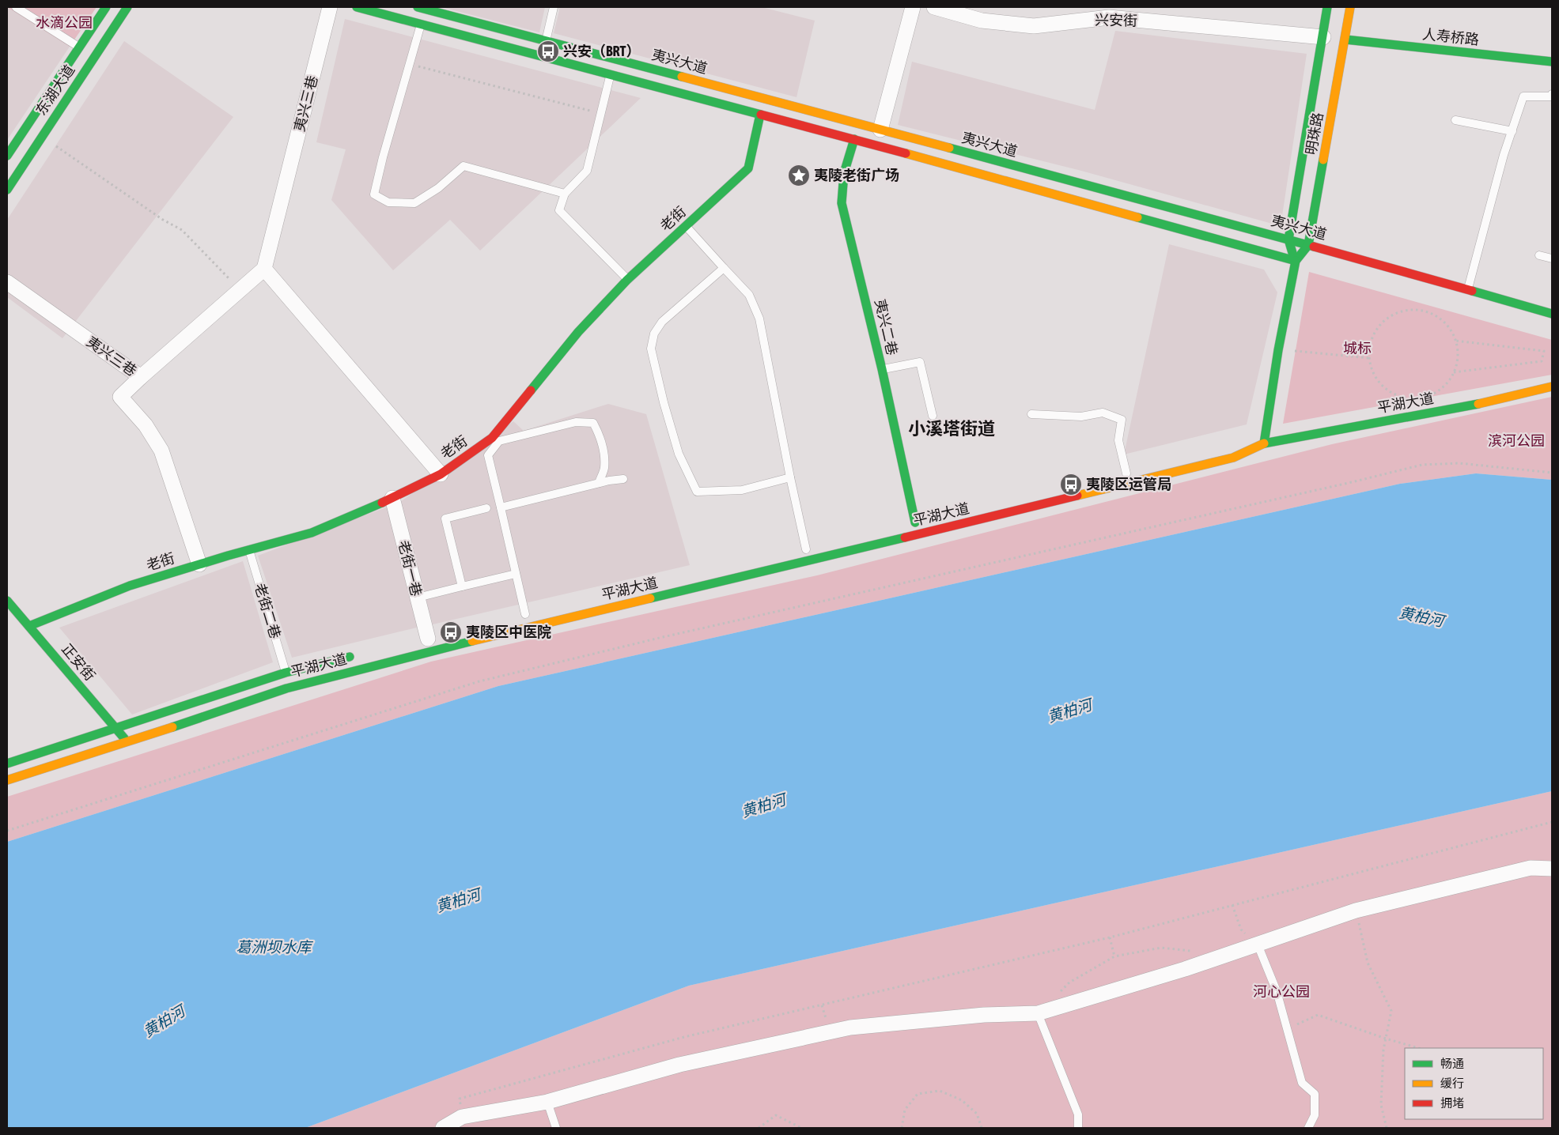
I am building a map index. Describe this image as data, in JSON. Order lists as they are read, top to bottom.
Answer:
{
  "streets": {
    "main road": [
      "人寿桥路",
      "夷兴大道",
      "东湖大道",
      "明珠路",
      "老街",
      "夷兴二巷",
      "平湖大道",
      "正安街"
    ],
    "street": ["兴安街", "夷兴三巷", "老街一巷"],
    "lane": ["老街二巷"]
  },
  "crossings": [
    ["兴安街", "明珠路"],
    ["人寿桥路", "明珠路"],
    ["夷兴大道", "明珠路"],
    ["明珠路", "平湖大道"],
    ["老街", "老街一巷"],
    ["老街", "老街二巷"],
    ["老街", "正安街"],
    ["平湖大道", "老街二巷"],
    ["平湖大道", "正安街"]
  ],
  "districts": ["小溪塔街道"],
  "water": ["黄柏河", "葛洲坝水库"],
  "parks": [
    "水滴公园",
    "城标",
    "滨河公园",
    "河心公园"
  ],
  "places": {
    "bus stop": ["兴安（BRT）", "夷陵区运管局", "夷陵区中医院"],
    "place": ["夷陵老街广场"]
  },
  "legend": ["畅通", "缓行", "拥堵"]
}
